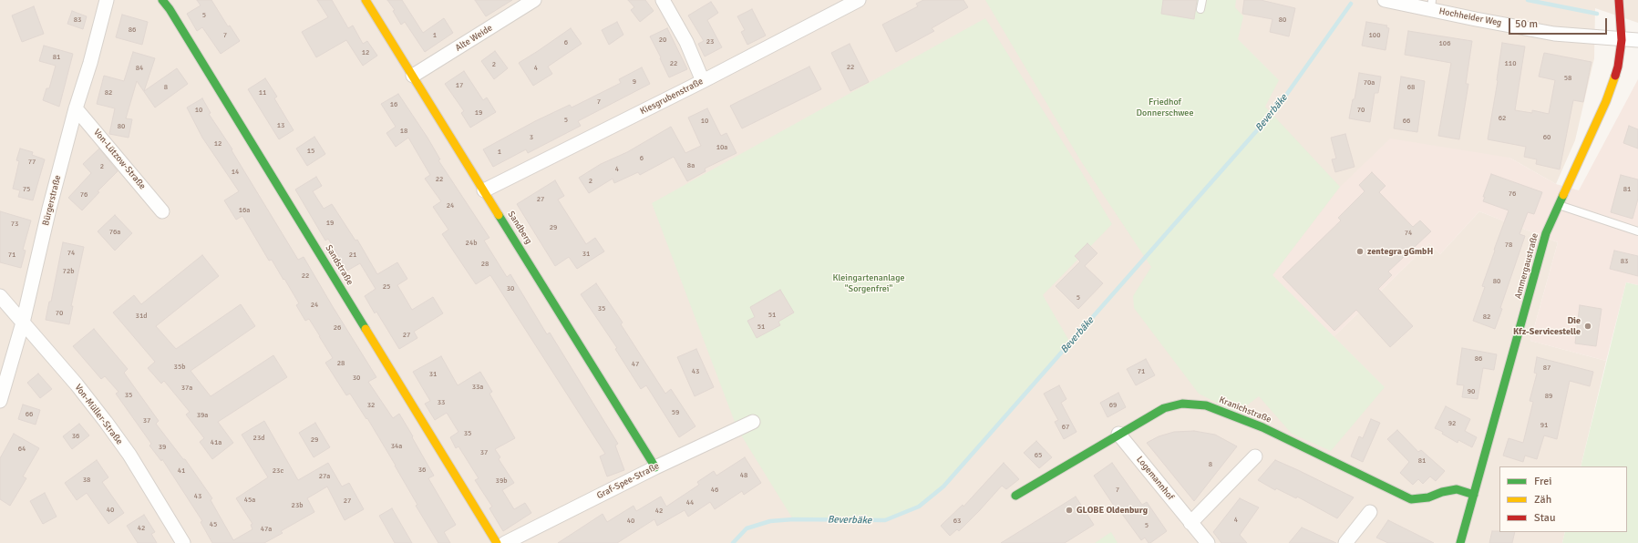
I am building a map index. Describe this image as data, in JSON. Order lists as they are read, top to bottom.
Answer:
{
  "streets": {
    "street": [
      "Hochheider Weg",
      "Alte Weide",
      "Kiesgrubenstraße",
      "Von-Lützow-Straße",
      "Bürgerstraße",
      "Sandberg",
      "Sandstraße",
      "Ammergaustraße",
      "Kranichstraße",
      "Von-Müller-Straße",
      "Logemannhof",
      "Graf-Spee-Straße"
    ]
  },
  "crossings": [
    ["Hochheider Weg", "Ammergaustraße"],
    ["Alte Weide", "Sandberg"],
    ["Kiesgrubenstraße", "Sandberg"],
    ["Von-Lützow-Straße", "Bürgerstraße"],
    ["Bürgerstraße", "Von-Müller-Straße"],
    ["Sandberg", "Graf-Spee-Straße"],
    ["Ammergaustraße", "Kranichstraße"],
    ["Kranichstraße", "Logemannhof"]
  ],
  "water": ["Beverbäke"],
  "parks": ["Friedhof Donnerschwee", "Kleingartenanlage \"Sorgenfrei\""],
  "places": ["zentegra gGmbH", "Die Kfz-Servicestelle", "GLOBE Oldenburg"],
  "house_numbers": [
    "5",
    "83",
    "80",
    "86",
    "7",
    "1",
    "100",
    "20",
    "23",
    "6",
    "106",
    "12",
    "81",
    "22",
    "110",
    "2",
    "22",
    "84",
    "4",
    "58",
    "9",
    "70a",
    "17",
    "8",
    "68",
    "82",
    "11",
    "7",
    "16",
    "10",
    "70",
    "19",
    "62",
    "5",
    "10",
    "66",
    "13",
    "80",
    "18",
    "3",
    "60",
    "12",
    "10a",
    "15",
    "1",
    "6",
    "77",
    "8a",
    "2",
    "4",
    "14",
    "22",
    "2",
    "75",
    "81",
    "76",
    "76",
    "27",
    "24",
    "16a",
    "19",
    "73",
    "29",
    "76a",
    "74",
    "24b",
    "78",
    "74",
    "31",
    "71",
    "21",
    "83",
    "28",
    "72b",
    "22",
    "80",
    "25",
    "30",
    "5",
    "24",
    "35",
    "70",
    "51",
    "31d",
    "82",
    "51",
    "26",
    "27",
    "86",
    "28",
    "47",
    "35b",
    "87",
    "43",
    "71",
    "31",
    "30",
    "33a",
    "37a",
    "90",
    "35",
    "89",
    "33",
    "32",
    "69",
    "59",
    "66",
    "39a",
    "37",
    "92",
    "91",
    "67",
    "35",
    "36",
    "23d",
    "29",
    "41a",
    "34a",
    "39",
    "64",
    "37",
    "65",
    "81",
    "8",
    "36",
    "41",
    "23c",
    "48",
    "27a",
    "38",
    "39b",
    "46",
    "7",
    "43",
    "45a",
    "27",
    "44",
    "23b",
    "40",
    "42",
    "4",
    "40",
    "63",
    "45",
    "5",
    "42",
    "47a"
  ],
  "legend": ["Frei", "Zäh", "Stau"],
  "scale_bar": "50 m"
}
